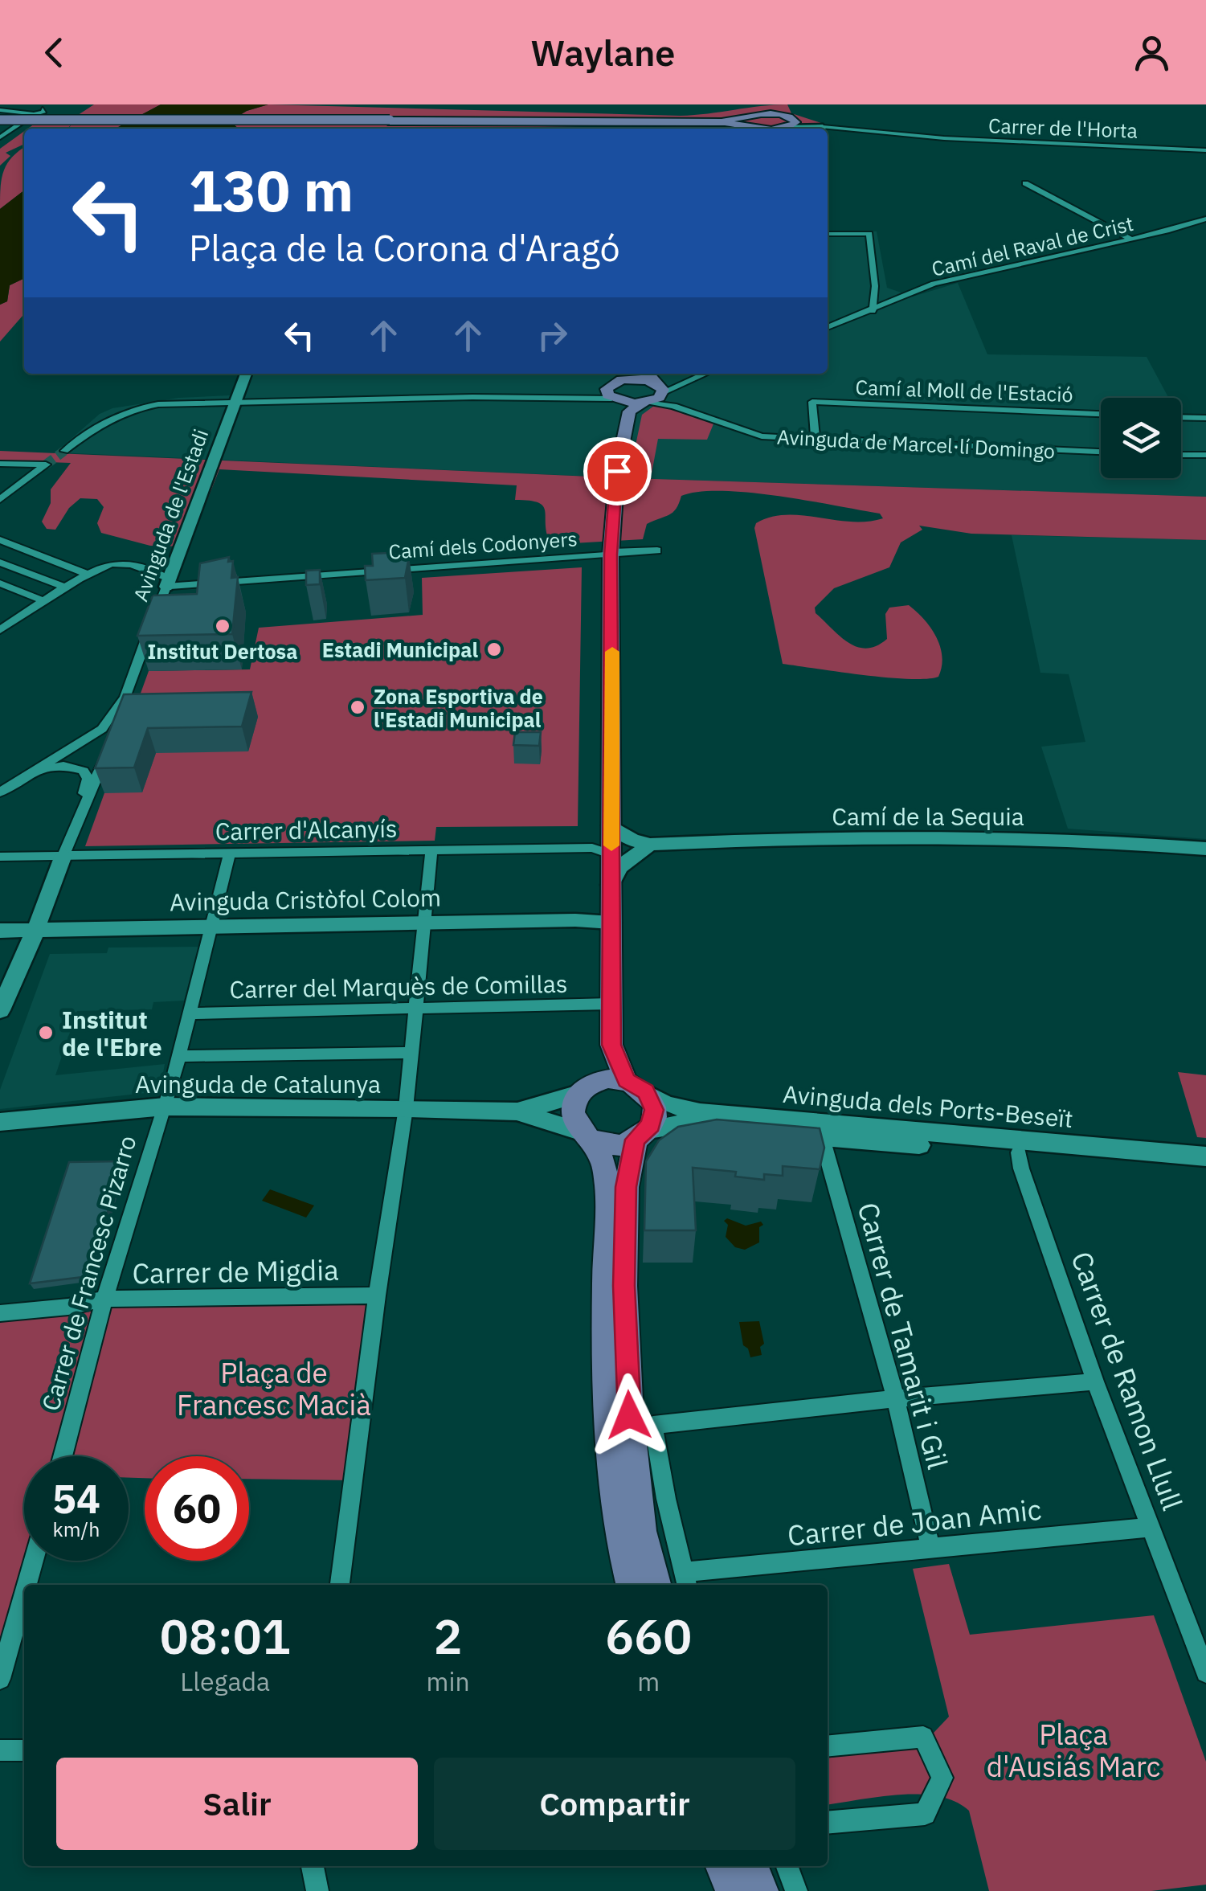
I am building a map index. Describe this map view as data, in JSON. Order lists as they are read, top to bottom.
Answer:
{
  "streets": {
    "street": [
      "Carrer de l'Horta",
      "Camí del Raval de Crist",
      "Camí al Moll de l'Estació",
      "Avinguda de Marcel·lí Domingo",
      "Avinguda de l'Estadi",
      "Camí dels Codonyers",
      "Camí de la Sequia",
      "Carrer d'Alcanyís",
      "Avinguda Cristòfol Colom",
      "Carrer del Marquès de Comillas",
      "Avinguda de Catalunya",
      "Avinguda dels Ports-Beseït",
      "Carrer de Migdia",
      "Carrer de Francesc Pizarro",
      "Carrer de Tamarit i Gil",
      "Carrer de Ramon Llull",
      "Carrer de Joan Amic"
    ]
  },
  "crossings": [
    ["Camí al Moll de l'Estació", "Avinguda de Marcel·lí Domingo"],
    ["Avinguda de l'Estadi", "Camí dels Codonyers"],
    ["Avinguda de l'Estadi", "Carrer d'Alcanyís"],
    ["Carrer d'Alcanyís", "Carrer de Francesc Pizarro"],
    ["Avinguda Cristòfol Colom", "Carrer de Francesc Pizarro"],
    ["Carrer del Marquès de Comillas", "Carrer de Francesc Pizarro"],
    ["Avinguda de Catalunya", "Carrer de Francesc Pizarro"],
    ["Avinguda dels Ports-Beseït", "Carrer de Tamarit i Gil"],
    ["Avinguda dels Ports-Beseït", "Carrer de Ramon Llull"],
    ["Carrer de Migdia", "Carrer de Francesc Pizarro"],
    ["Carrer de Tamarit i Gil", "Carrer de Joan Amic"],
    ["Carrer de Ramon Llull", "Carrer de Joan Amic"]
  ],
  "parks": ["Plaça de Francesc Macià", "Plaça d'Ausiás Marc"],
  "places": [
    "Institut Dertosa",
    "Estadi Municipal",
    "Zona Esportiva de l'Estadi Municipal",
    "Institut de l'Ebre"
  ],
  "page": {
    "header": "Waylane",
    "turn": ["130 m", "Plaça de la Corona d'Aragó"],
    "speed": "54 km/h",
    "limit": "60",
    "eta": [
      "08:01",
      "Llegada",
      "2",
      "min",
      "660",
      "m"
    ],
    "buttons": ["Salir", "Compartir"]
  }
}
